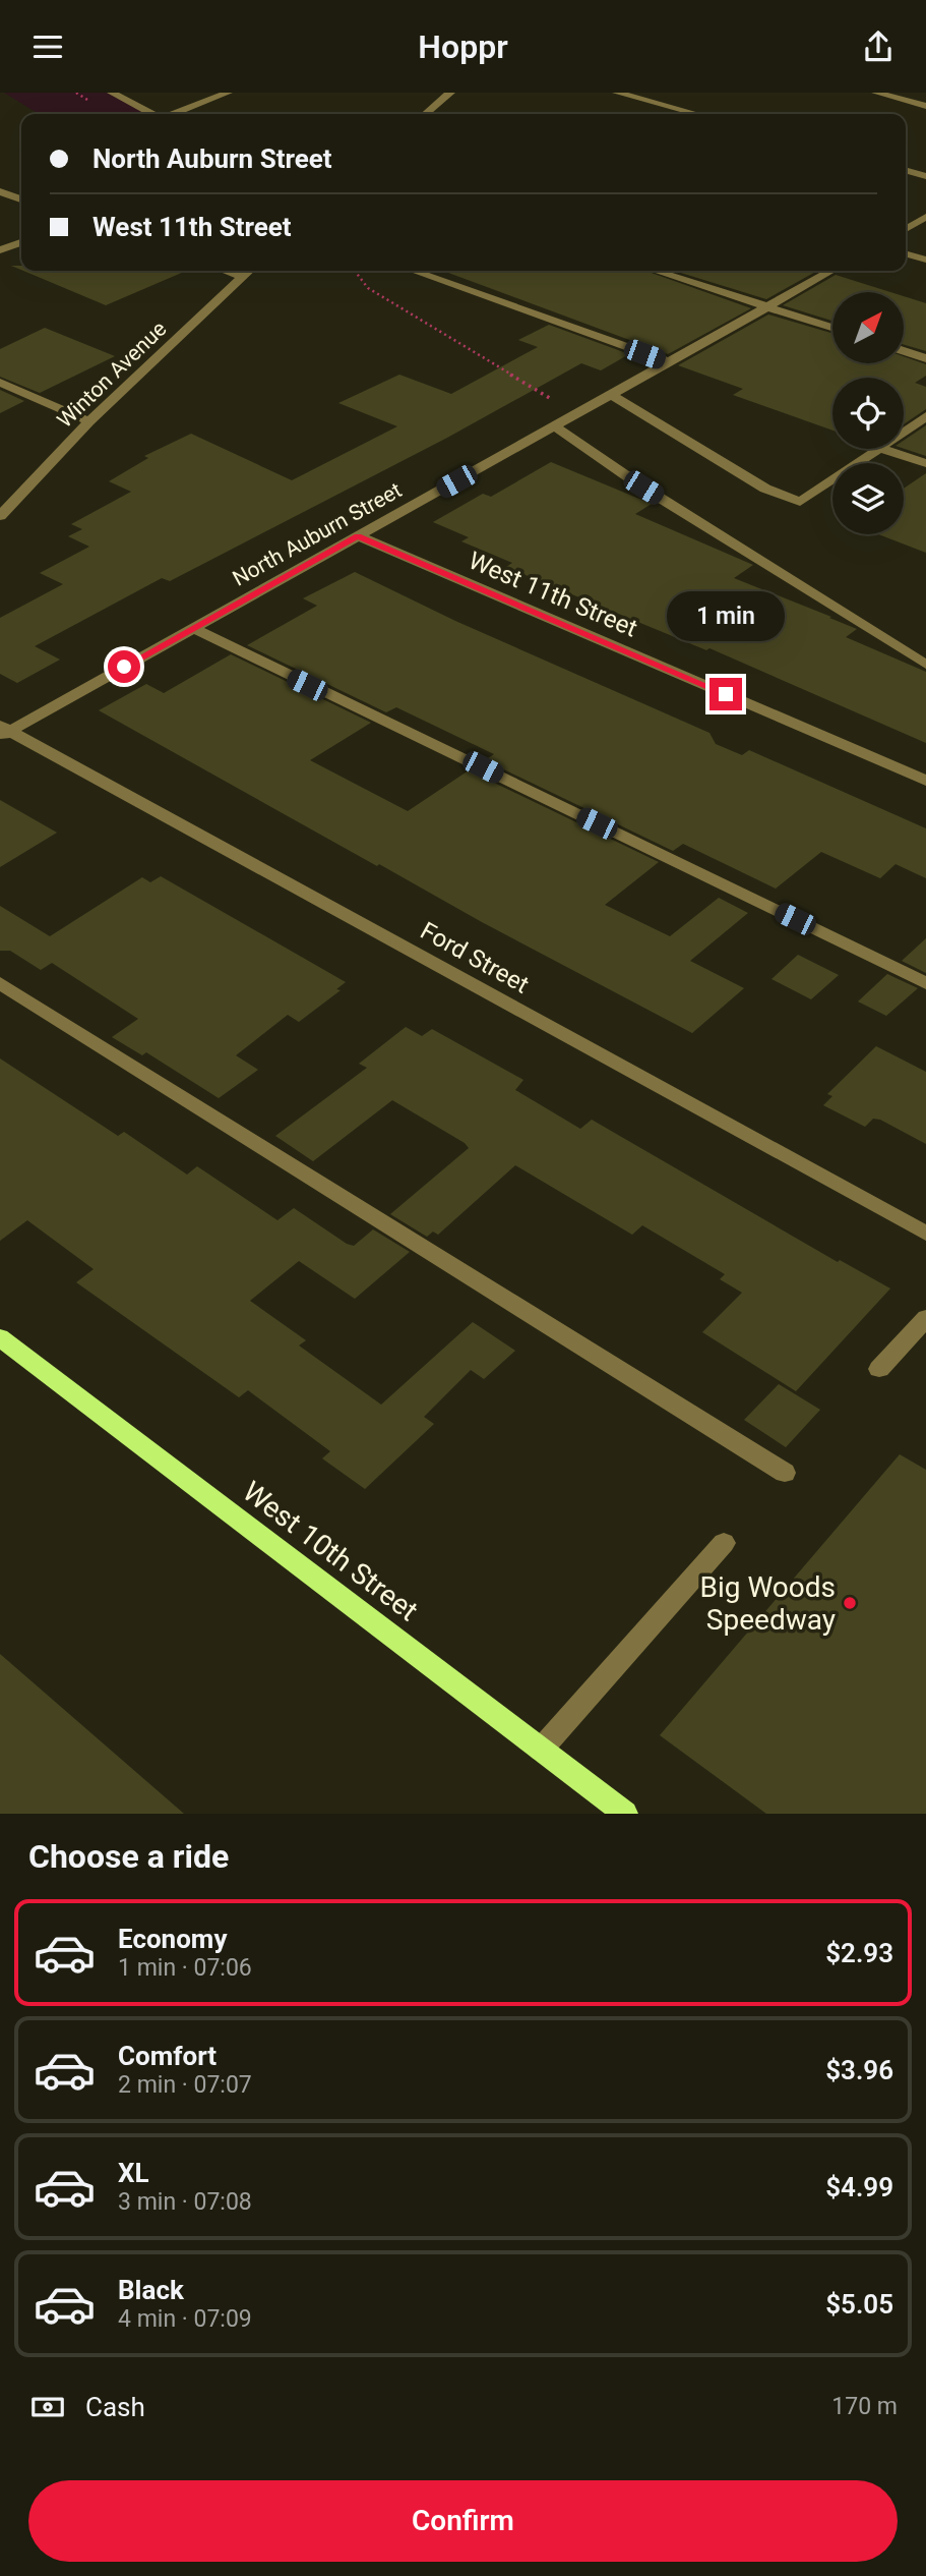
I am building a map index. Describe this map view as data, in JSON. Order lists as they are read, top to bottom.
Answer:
{
  "streets": {
    "main road": ["West 10th Street"],
    "street": [
      "Winton Avenue",
      "North Auburn Street",
      "West 11th Street",
      "Ford Street"
    ]
  },
  "crossings": [
    ["North Auburn Street", "West 11th Street"],
    ["North Auburn Street", "Ford Street"]
  ],
  "places": ["Big Woods Speedway"],
  "north": "top right",
  "page": {
    "header": "Hoppr",
    "banner": ["North Auburn Street", "West 11th Street"],
    "bubble": "1 min",
    "heading": "Choose a ride",
    "list": [
      {
        "name": "Economy",
        "note": "1 min · 07:06",
        "value": "$2.93"
      },
      {
        "name": "Comfort",
        "note": "2 min · 07:07",
        "value": "$3.96"
      },
      {
        "name": "XL",
        "note": "3 min · 07:08",
        "value": "$4.99"
      },
      {
        "name": "Black",
        "note": "4 min · 07:09",
        "value": "$5.05"
      }
    ],
    "pay": ["Cash", "170 m"],
    "buttons": "Confirm"
  }
}
